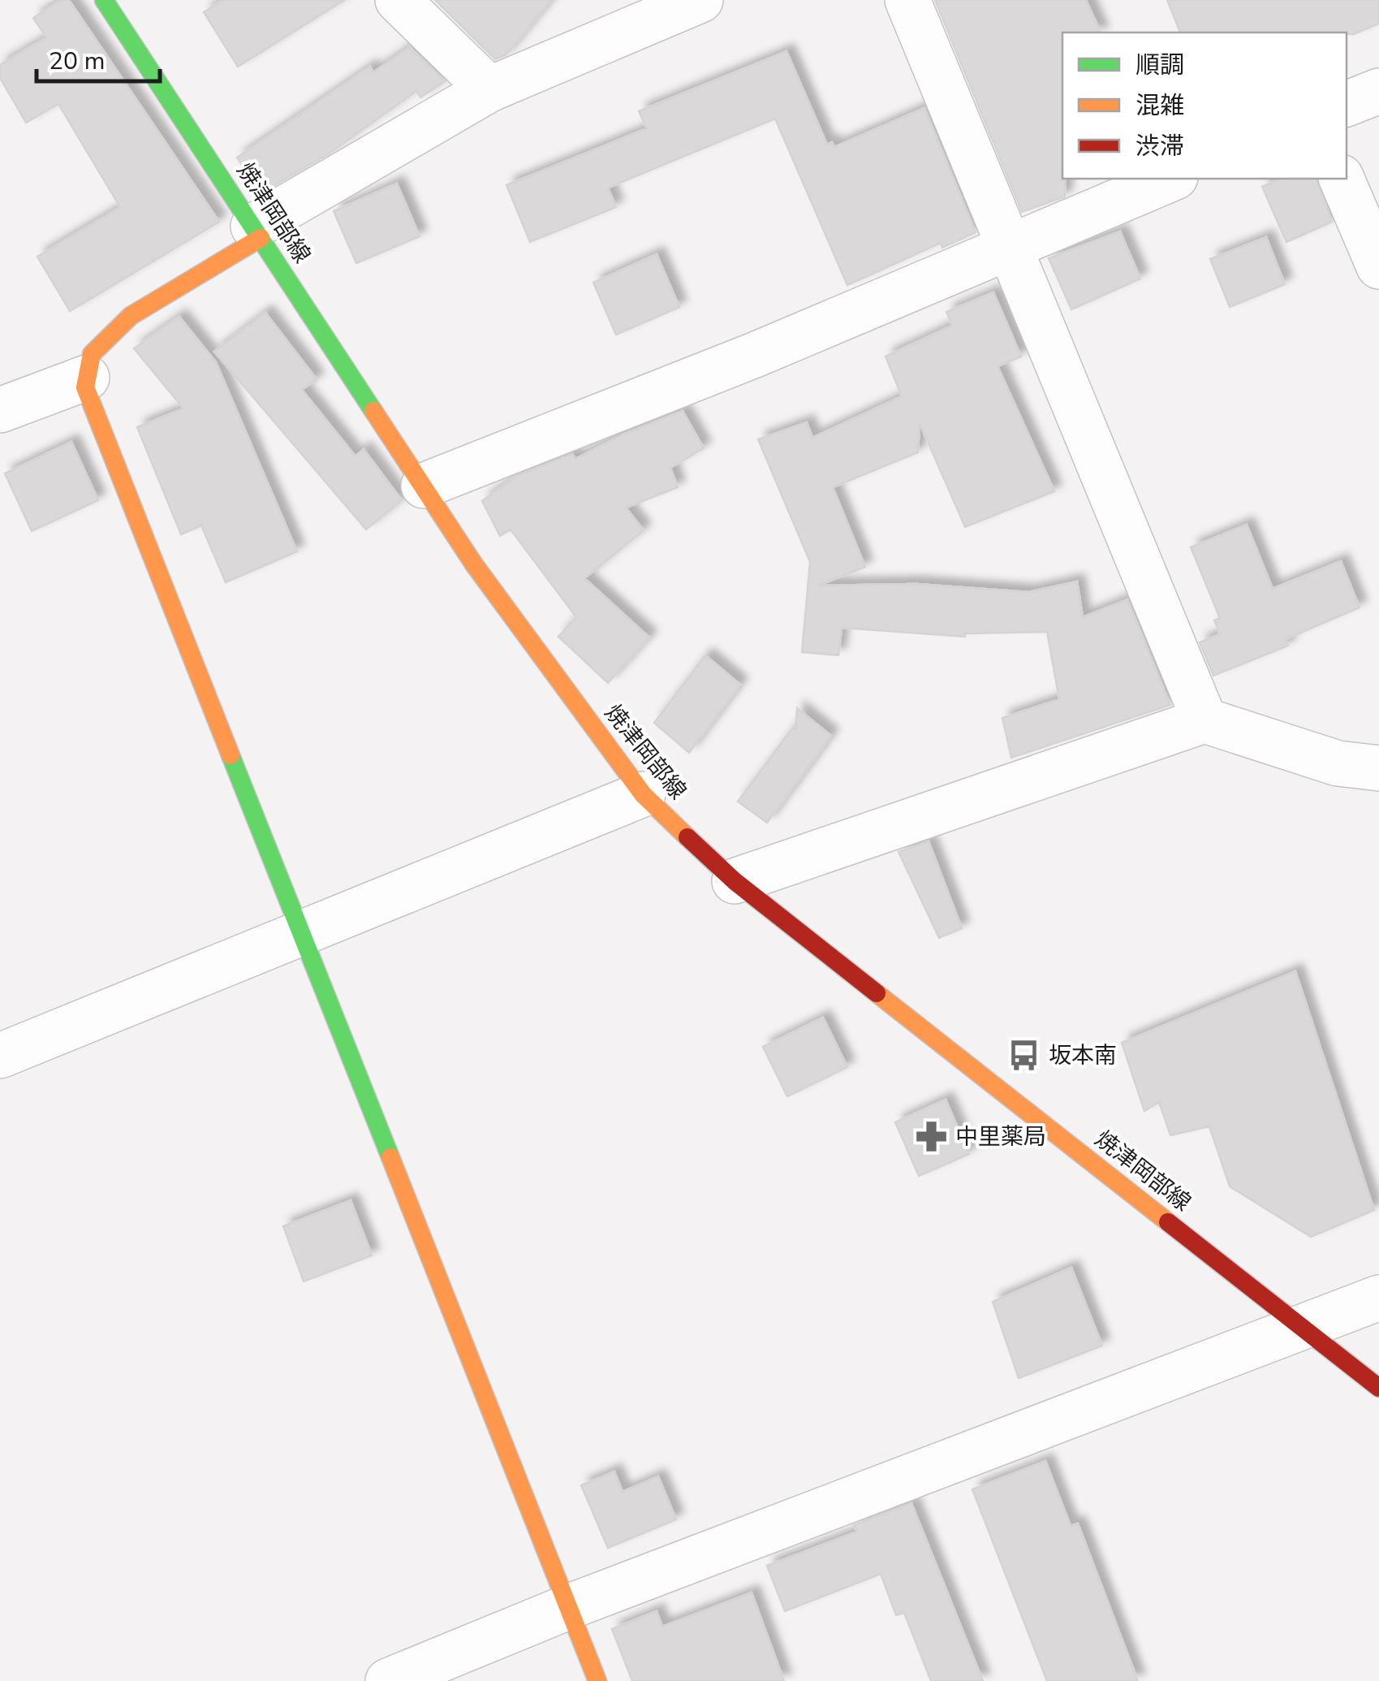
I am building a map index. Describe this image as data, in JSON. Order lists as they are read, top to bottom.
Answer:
{
  "streets": {
    "main road": ["焼津岡部線"]
  },
  "places": {
    "bus stop": ["坂本南"],
    "pharmacy": ["中里薬局"]
  },
  "legend": ["順調", "混雑", "渋滞"],
  "scale_bar": "20 m"
}
